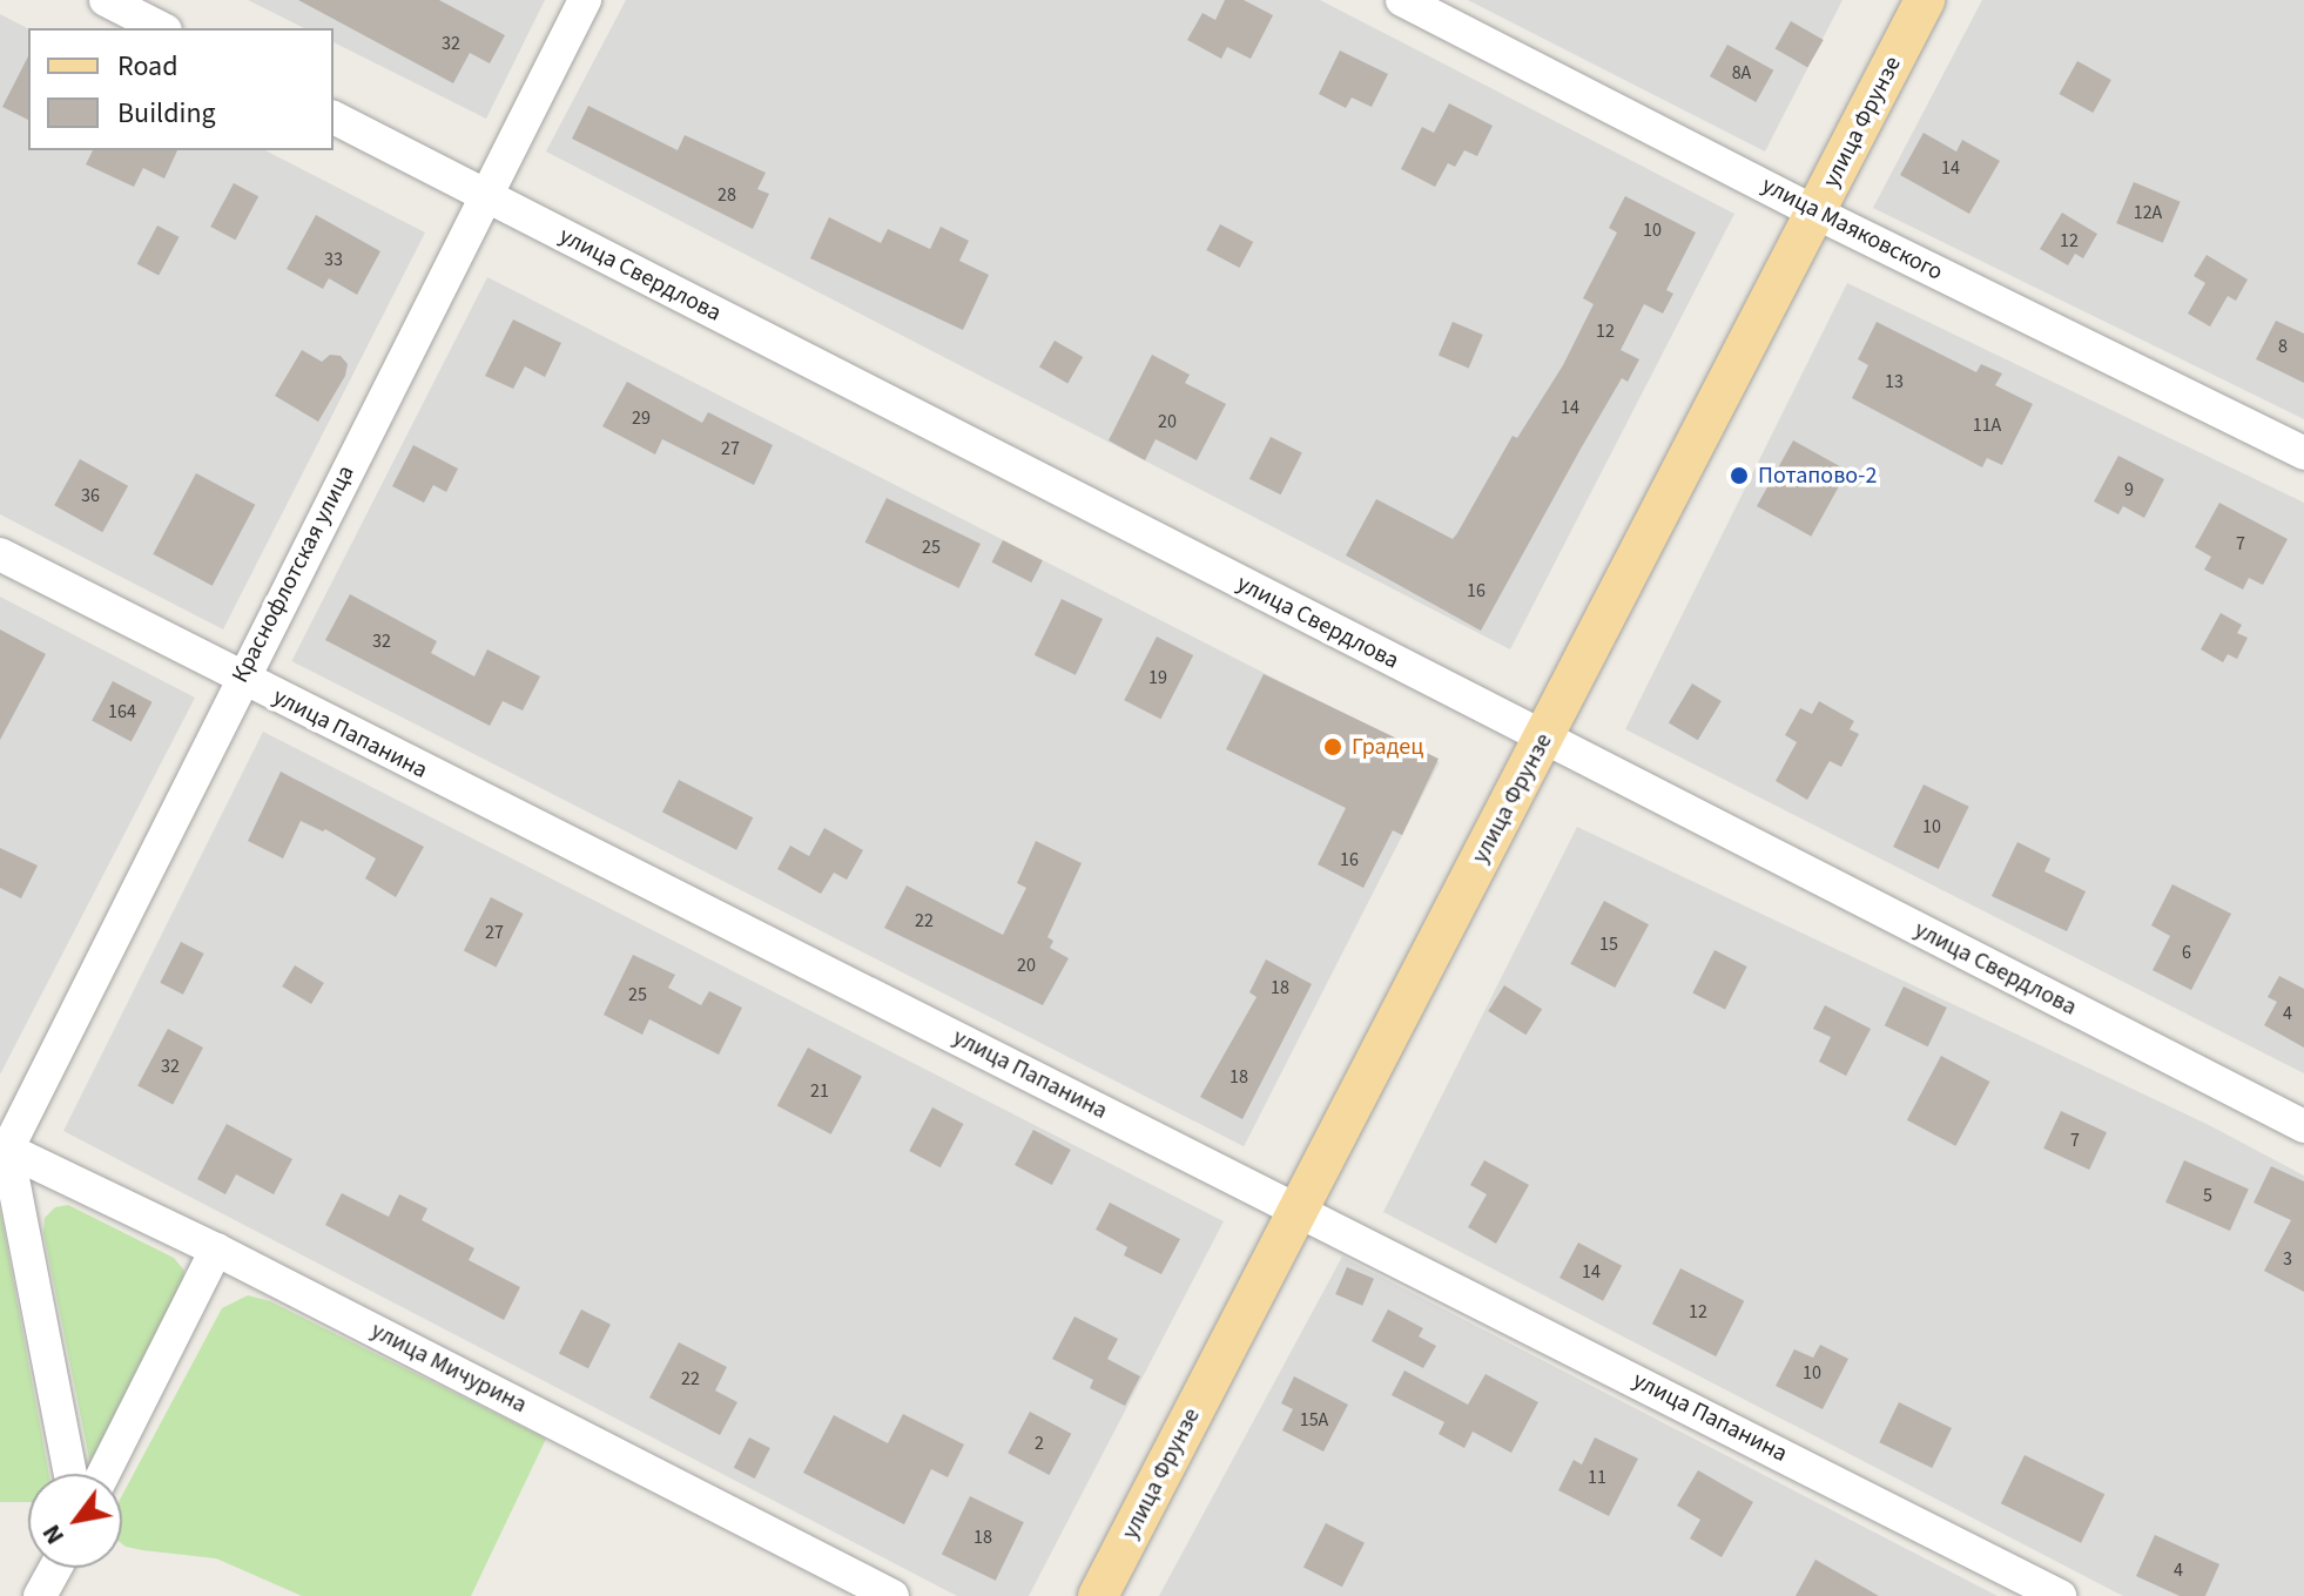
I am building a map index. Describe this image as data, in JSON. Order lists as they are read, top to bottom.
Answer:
{
  "streets": {
    "main road": ["улица Фрунзе"],
    "street": [
      "улица Маяковского",
      "улица Свердлова",
      "Краснофлотская улица",
      "улица Папанина",
      "улица Мичурина"
    ]
  },
  "crossings": [
    ["улица Фрунзе", "улица Маяковского"],
    ["улица Фрунзе", "улица Свердлова"],
    ["улица Фрунзе", "улица Папанина"],
    ["улица Свердлова", "Краснофлотская улица"],
    ["Краснофлотская улица", "улица Папанина"],
    ["Краснофлотская улица", "улица Мичурина"]
  ],
  "places": ["Потапово-2", "Градец"],
  "house_numbers": [
    "32",
    "8А",
    "14",
    "28",
    "12А",
    "10",
    "12",
    "33",
    "12",
    "8",
    "13",
    "14",
    "29",
    "20",
    "11А",
    "27",
    "9",
    "36",
    "7",
    "25",
    "16",
    "32",
    "19",
    "164",
    "10",
    "16",
    "22",
    "27",
    "15",
    "6",
    "20",
    "18",
    "25",
    "4",
    "32",
    "18",
    "21",
    "7",
    "5",
    "3",
    "14",
    "12",
    "10",
    "22",
    "15А",
    "2",
    "11",
    "18",
    "4"
  ],
  "legend": ["Road", "Building"],
  "north": "bottom left"
}
